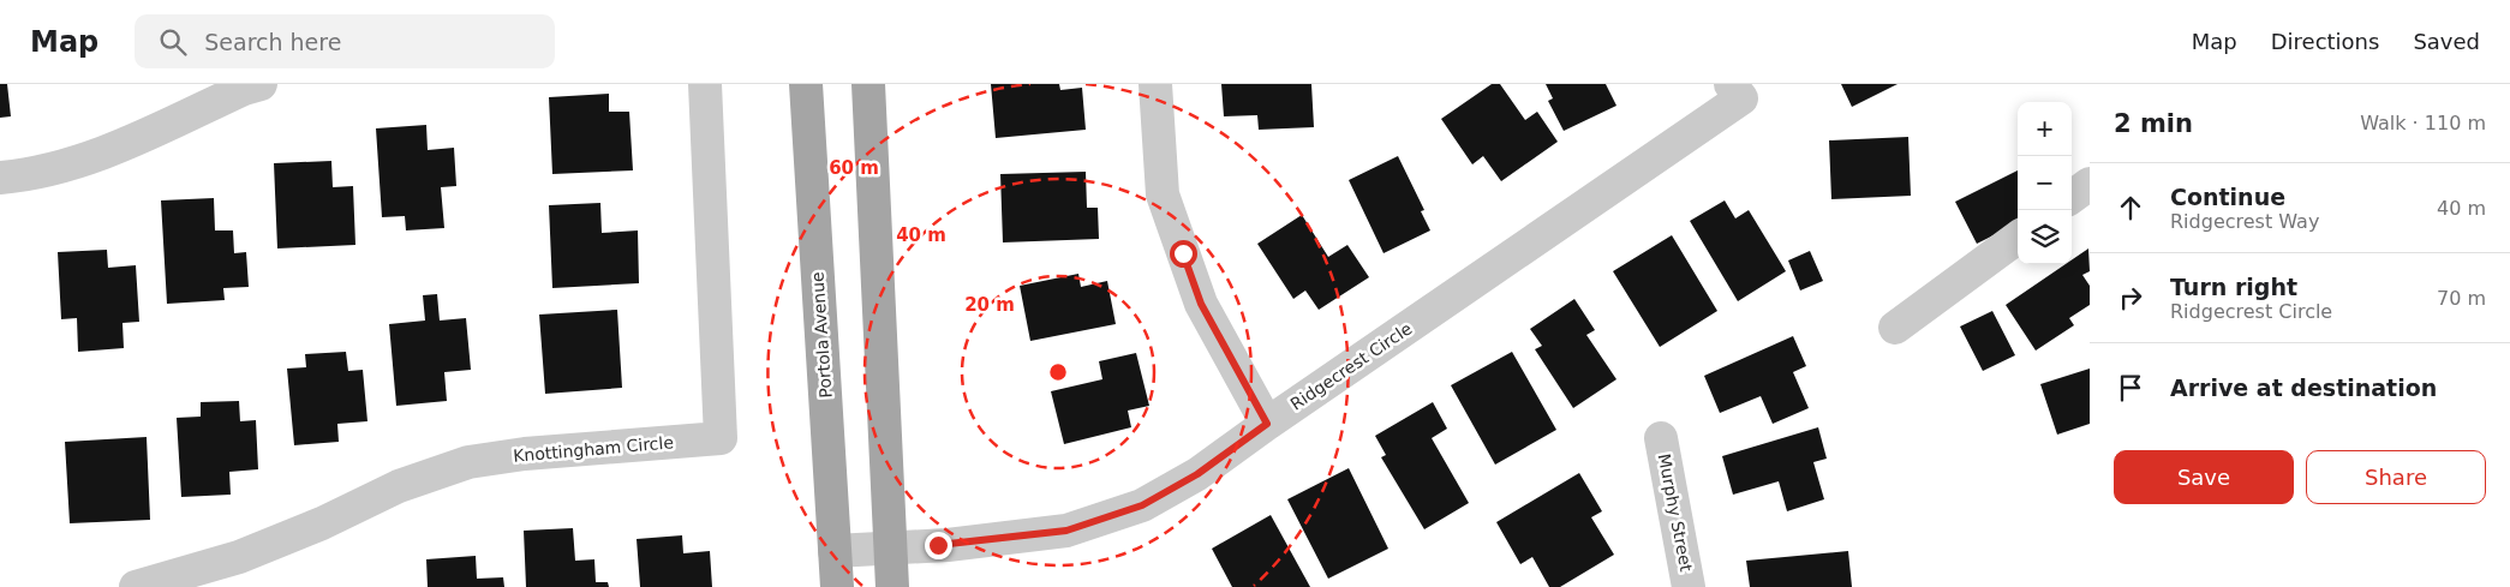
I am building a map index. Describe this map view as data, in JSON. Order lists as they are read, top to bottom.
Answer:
{
  "streets": {
    "main road": ["Portola Avenue"],
    "street": ["Ridgecrest Circle", "Knottingham Circle", "Murphy Street"]
  },
  "crossings": [
    ["Portola Avenue", "Ridgecrest Circle"]
  ],
  "page": {
    "header": "Map",
    "search": "Search here",
    "nav": ["Map", "Directions", "Saved"],
    "heading": ["2 min", "Walk · 110 m"],
    "map_buttons": ["+", "−"],
    "list": [
      ["Continue", "Ridgecrest Way", "40 m"],
      ["Turn right", "Ridgecrest Circle", "70 m"],
      "Arrive at destination"
    ],
    "buttons": ["Save", "Share"]
  },
  "rings": ["60 m", "40 m", "20 m"]
}
